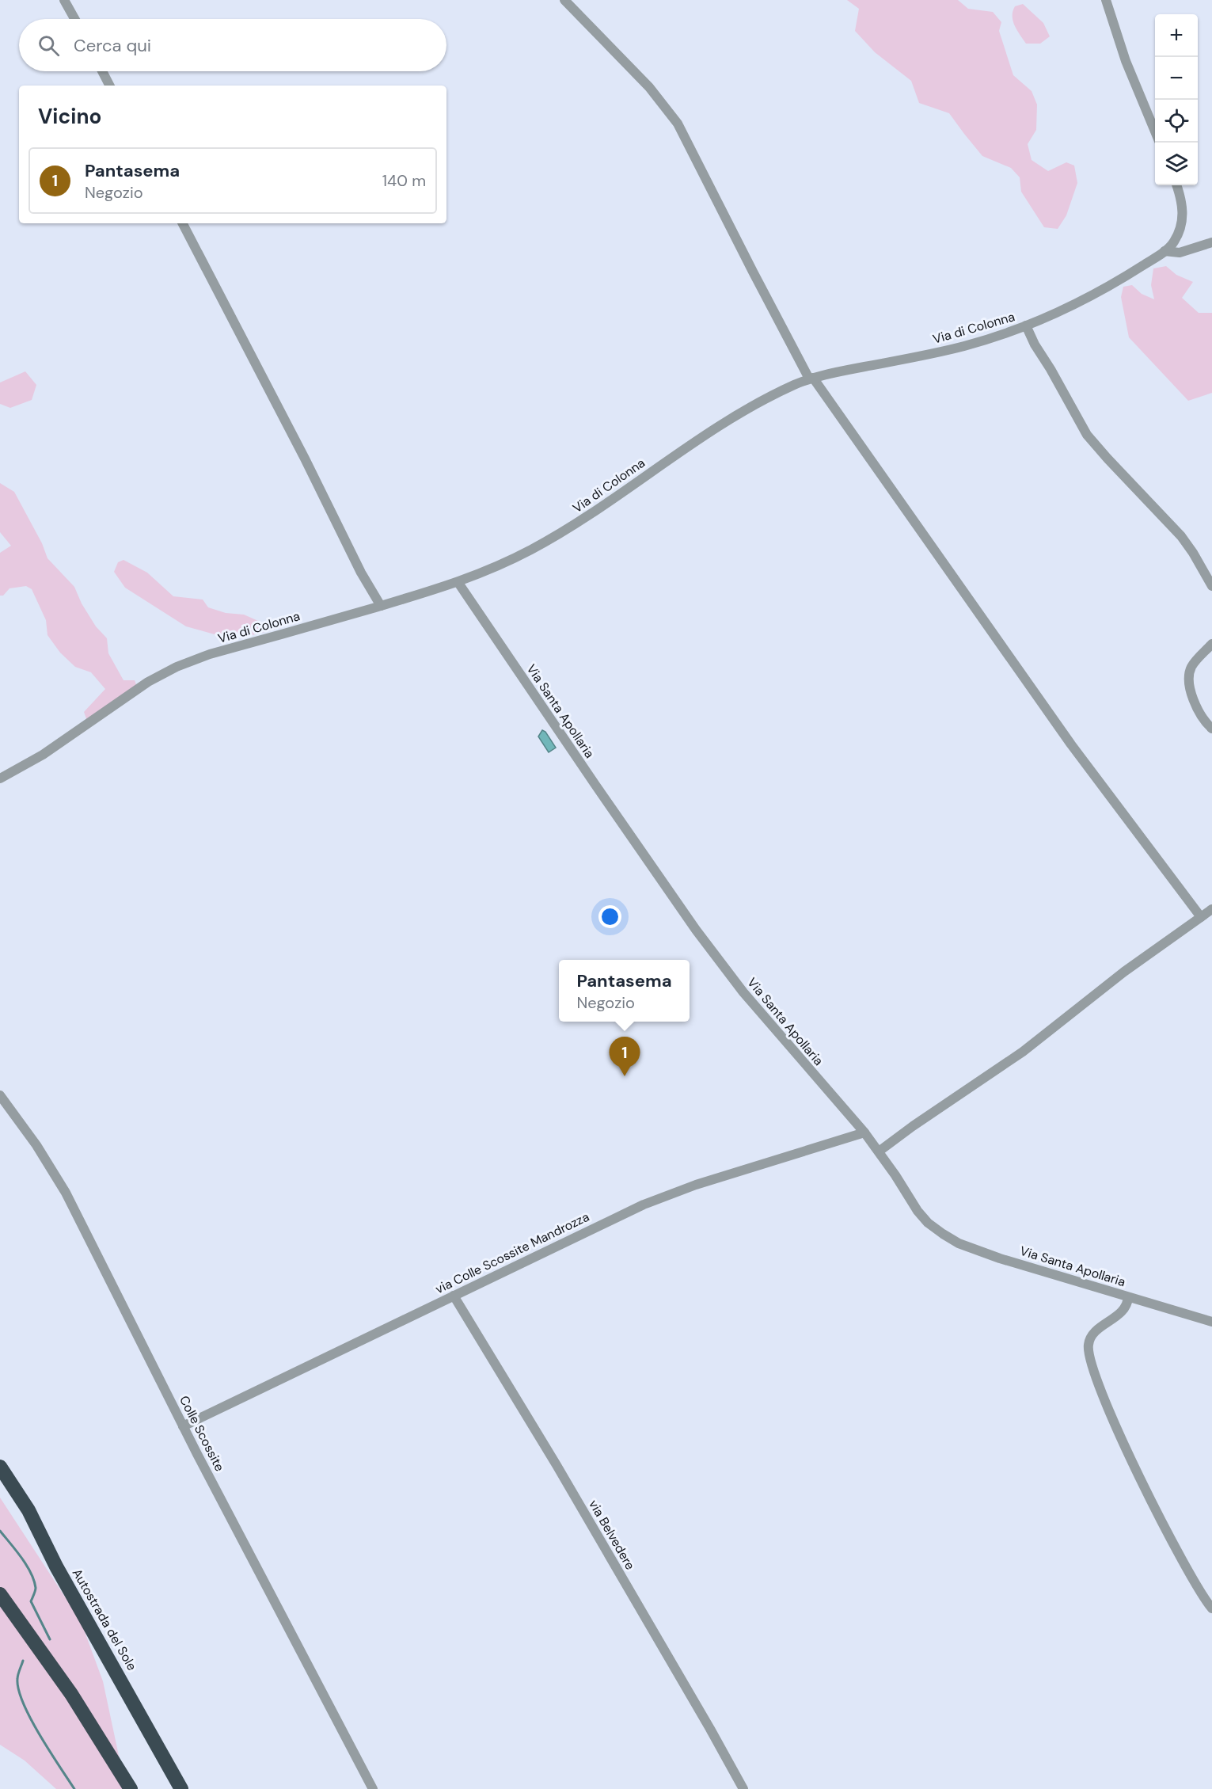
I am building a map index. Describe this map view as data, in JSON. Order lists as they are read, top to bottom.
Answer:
{
  "streets": {
    "highway": ["Autostrada del Sole"],
    "street": [
      "Via di Colonna",
      "Via Santa Apollaria",
      "via Colle Scossite Mandrozza",
      "Colle Scossite",
      "via Belvedere"
    ]
  },
  "crossings": [
    ["Via di Colonna", "Via Santa Apollaria"],
    ["Via Santa Apollaria", "via Colle Scossite Mandrozza"],
    ["via Colle Scossite Mandrozza", "Colle Scossite"],
    ["via Colle Scossite Mandrozza", "via Belvedere"]
  ],
  "page": {
    "map_buttons": ["+", "−"],
    "search": "Cerca qui",
    "heading": "Vicino",
    "list": [
      {
        "mark": "1",
        "name": "Pantasema",
        "note": "Negozio",
        "value": "140 m"
      }
    ],
    "popup": ["Pantasema", "Negozio"],
    "pins": "1"
  }
}
